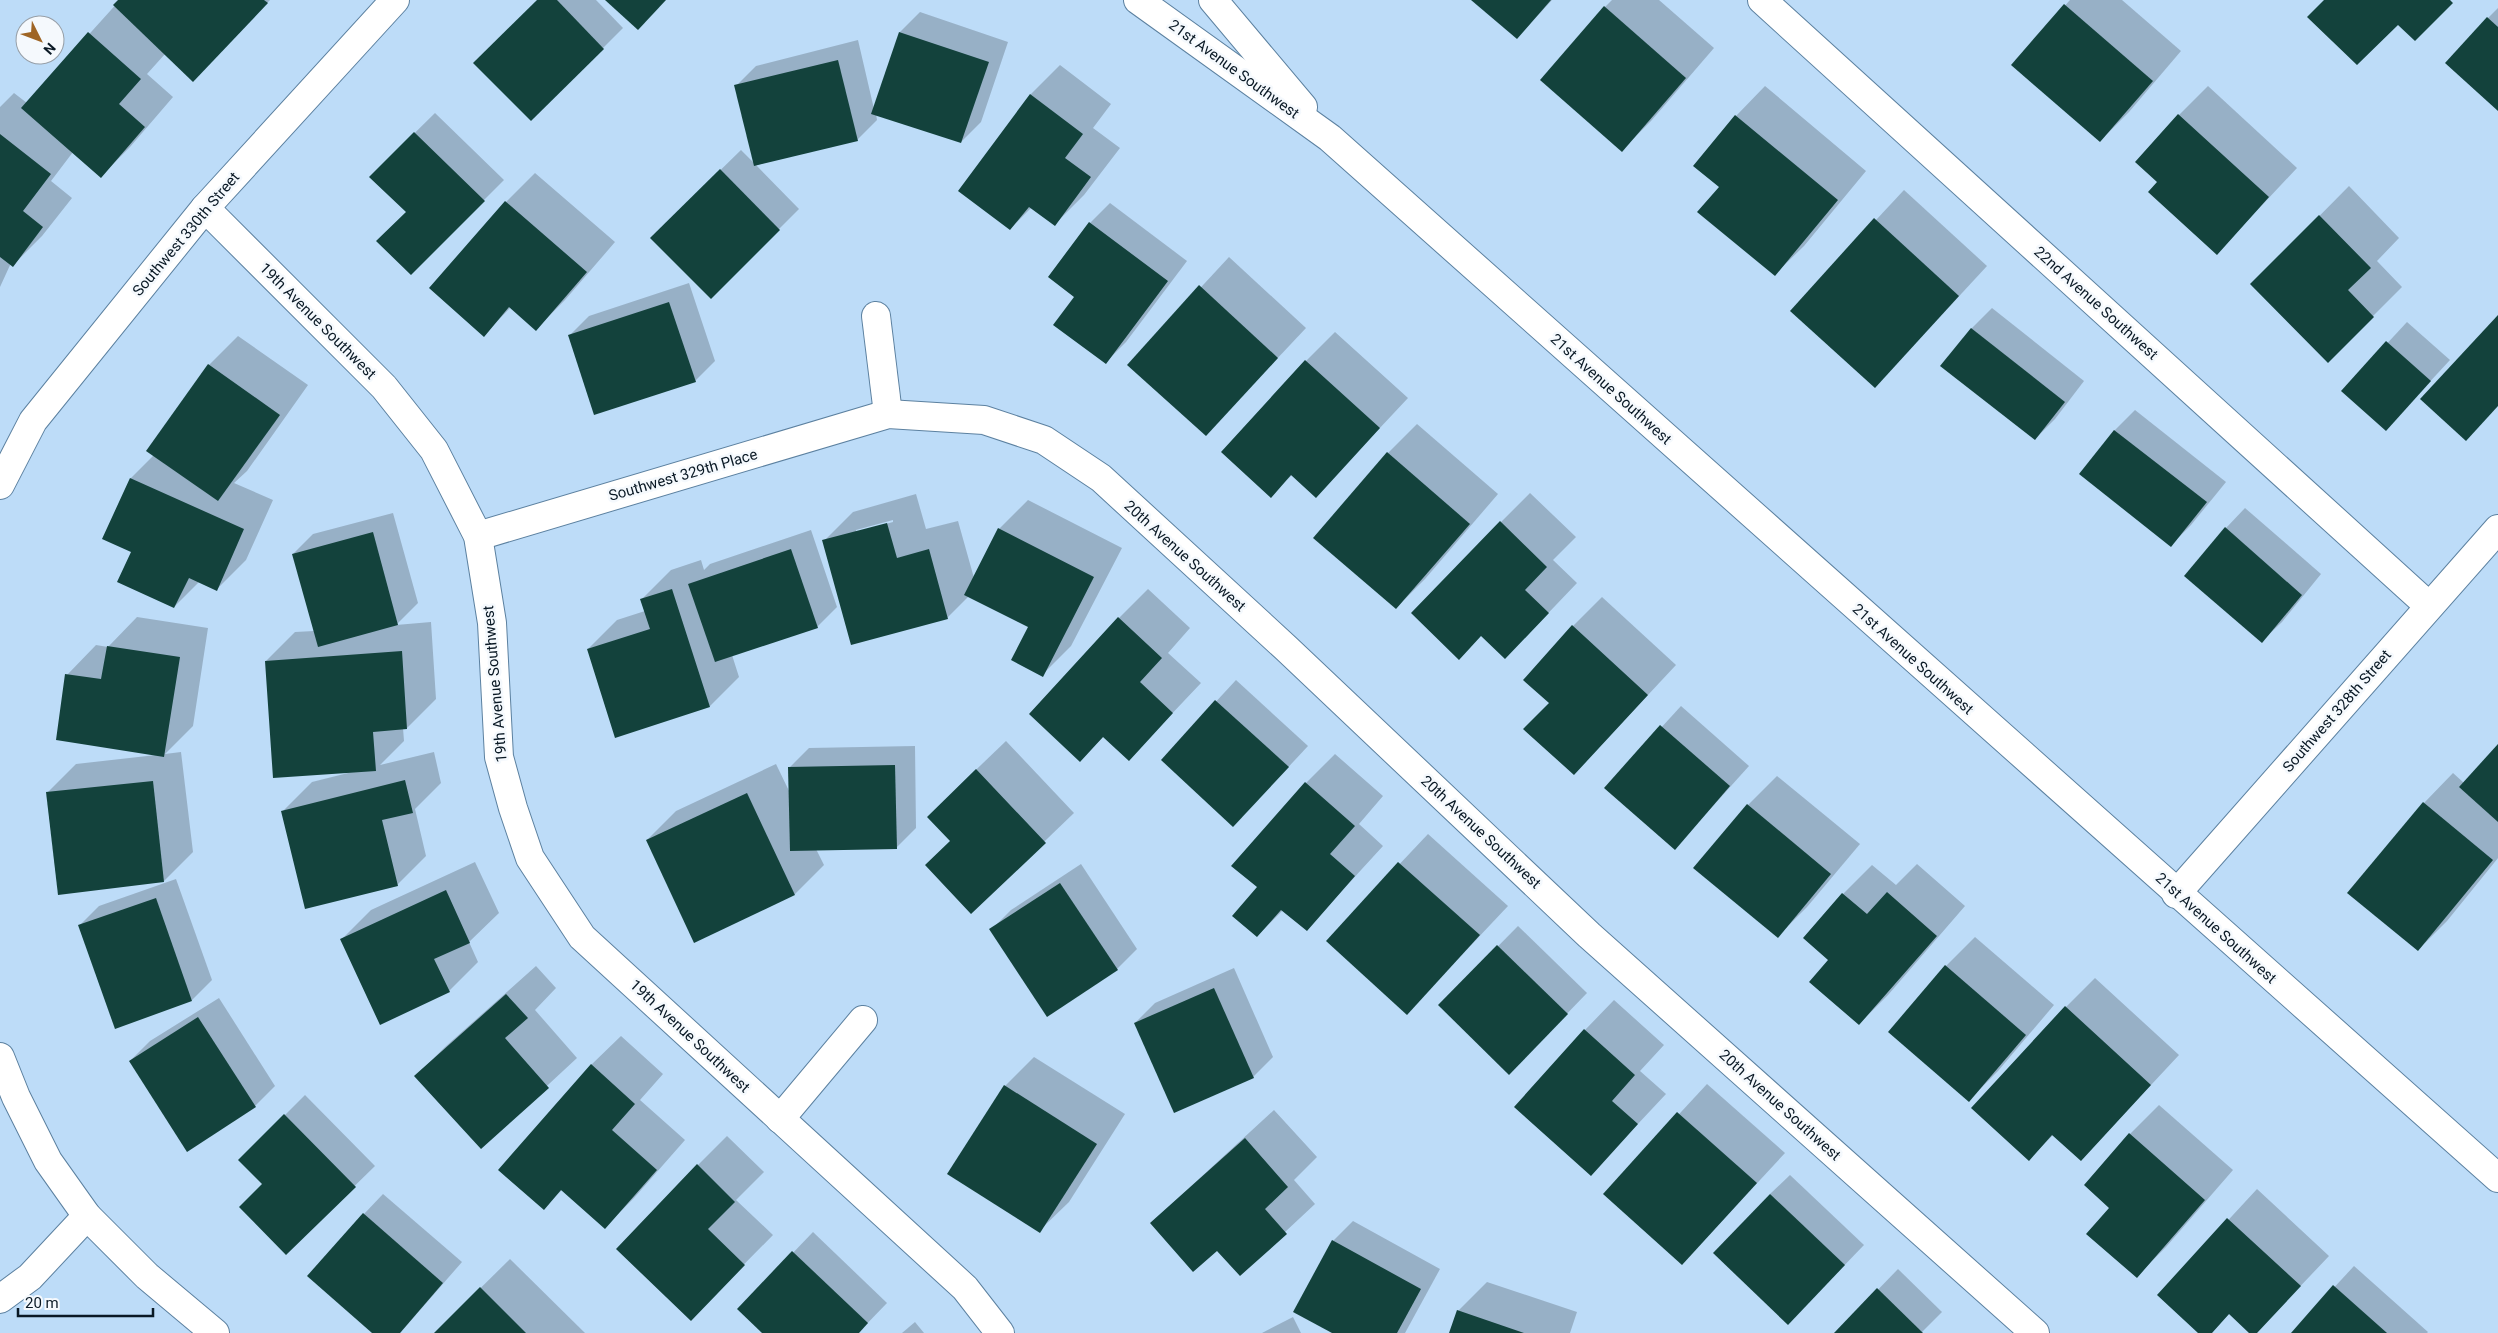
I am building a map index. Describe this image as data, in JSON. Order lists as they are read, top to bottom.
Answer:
{
  "streets": {
    "street": [
      "21st Avenue Southwest",
      "Southwest 330th Street",
      "22nd Avenue Southwest",
      "19th Avenue Southwest",
      "Southwest 329th Place",
      "20th Avenue Southwest",
      "Southwest 328th Street"
    ]
  },
  "crossings": [
    ["21st Avenue Southwest", "Southwest 328th Street"],
    ["Southwest 330th Street", "19th Avenue Southwest"],
    ["22nd Avenue Southwest", "Southwest 328th Street"],
    ["19th Avenue Southwest", "Southwest 329th Place"],
    ["Southwest 329th Place", "20th Avenue Southwest"]
  ],
  "scale_bar": "20 m",
  "north": "bottom right"
}
